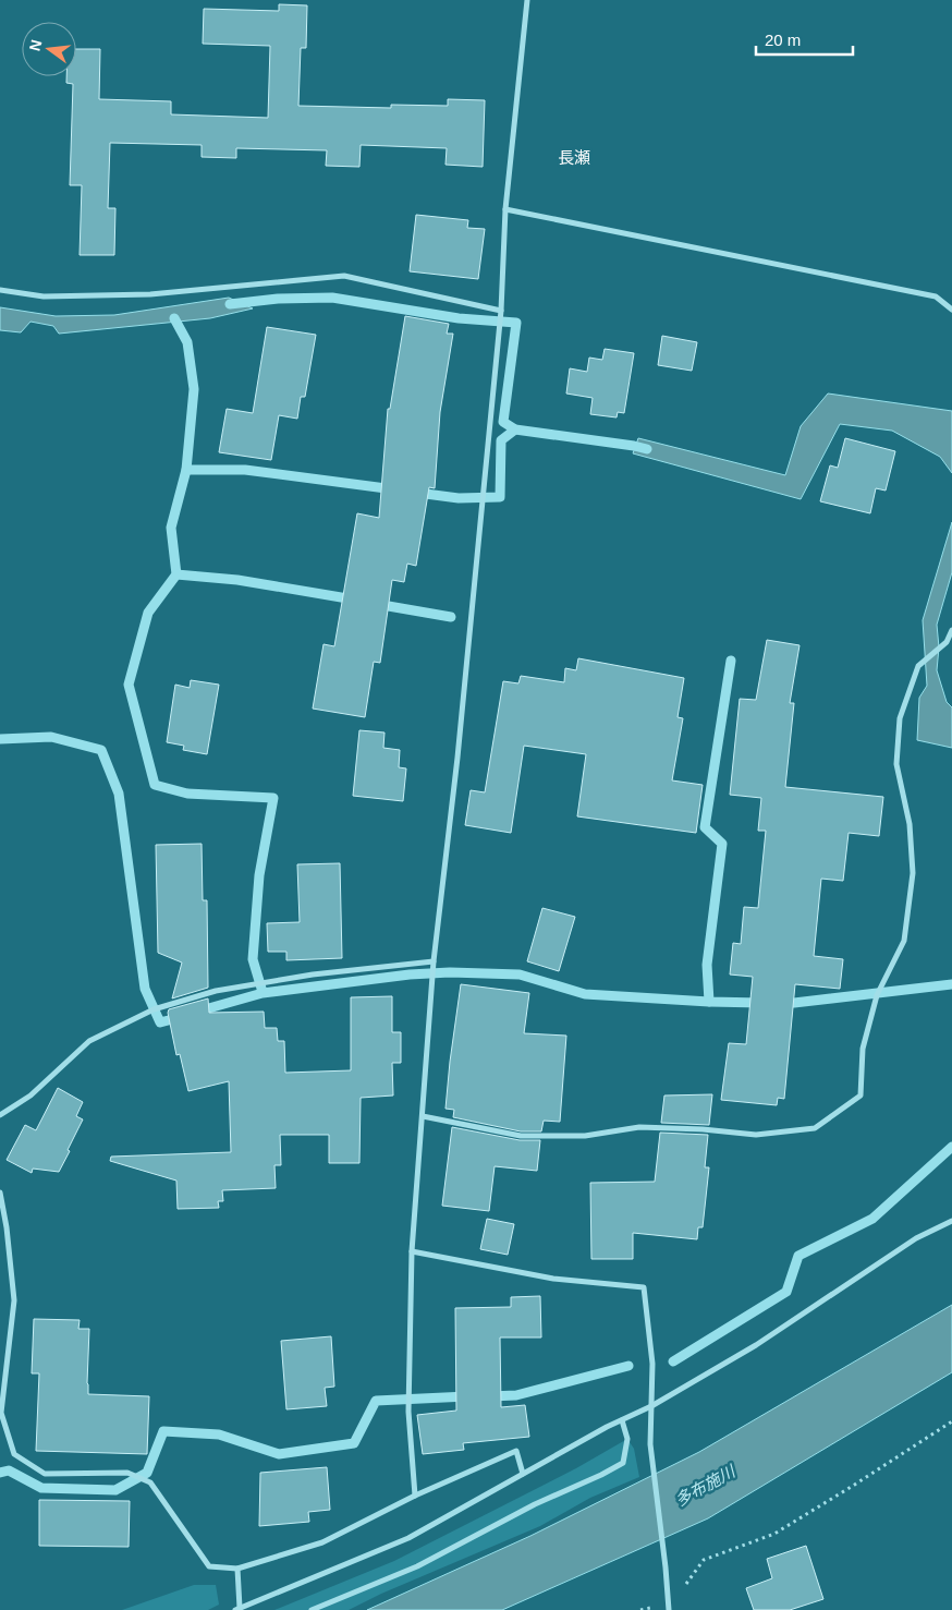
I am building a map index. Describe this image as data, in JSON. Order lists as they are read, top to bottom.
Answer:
{
  "districts": ["長瀬"],
  "water": ["多布施川"],
  "scale_bar": "20 m",
  "north": "left"
}
